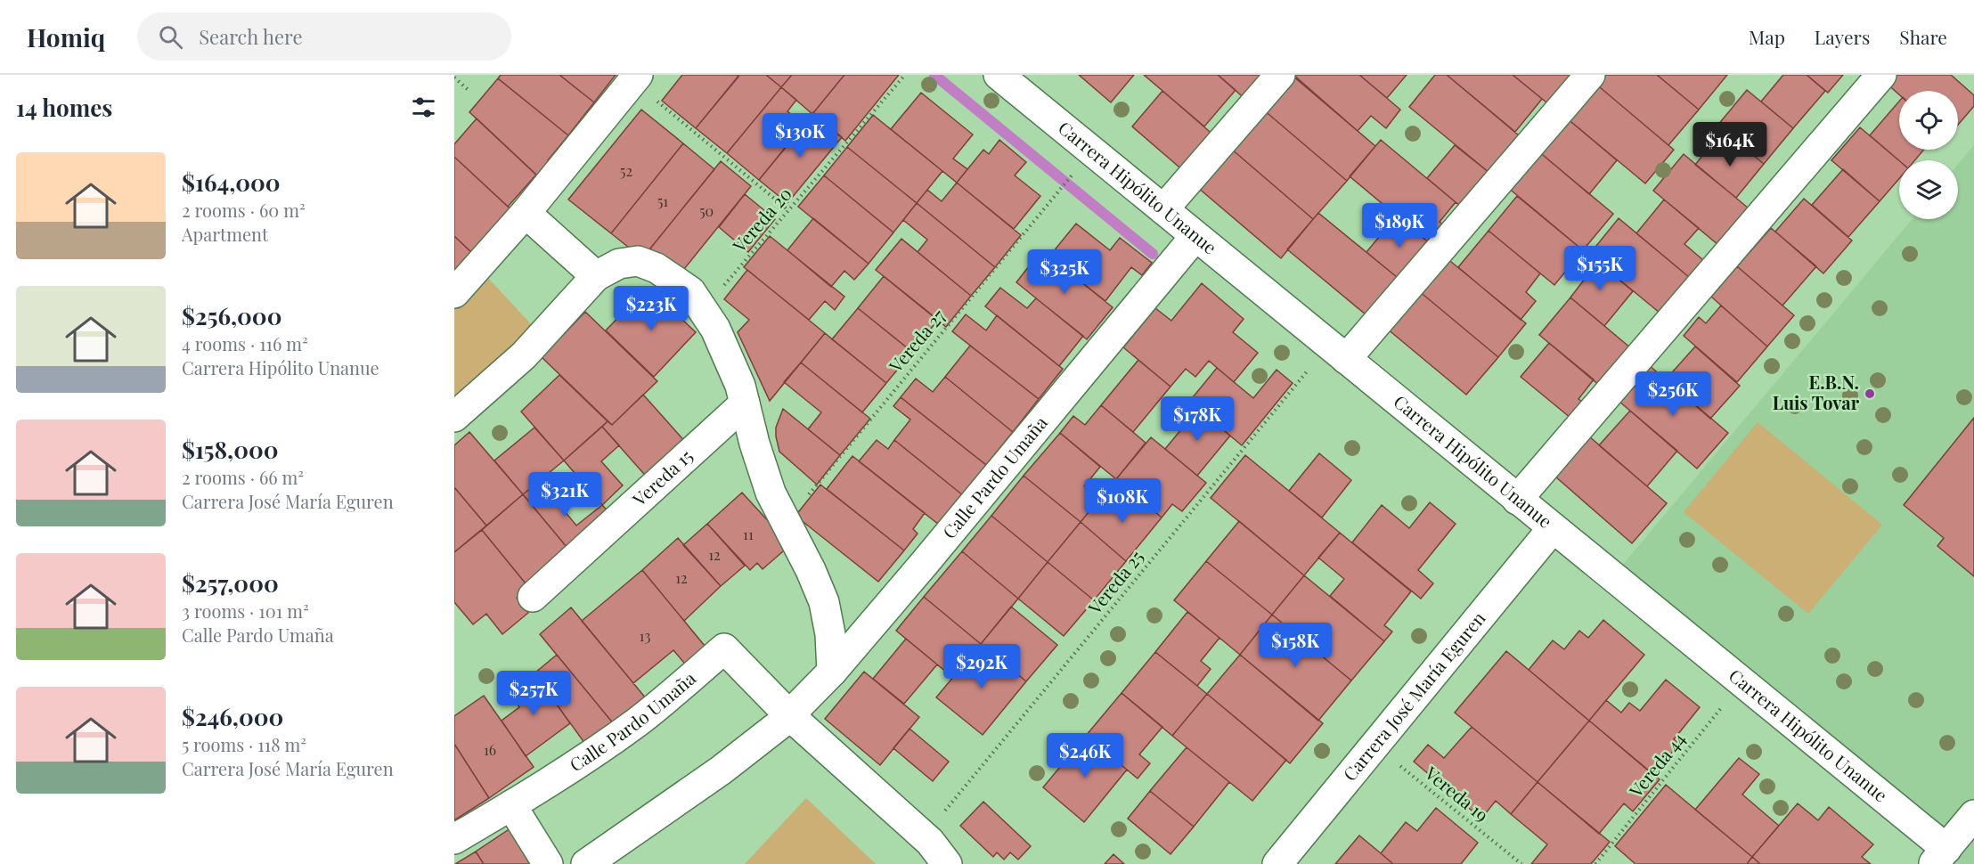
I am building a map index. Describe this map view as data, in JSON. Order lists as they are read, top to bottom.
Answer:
{
  "streets": {
    "street": [
      "Carrera Hipólito Unanue",
      "Vereda 15",
      "Calle Pardo Umaña",
      "Carrera José María Eguren"
    ],
    "path": [
      "Vereda 20",
      "Vereda 27",
      "Vereda 25",
      "Vereda 44",
      "Vereda 19"
    ]
  },
  "crossings": [
    ["Carrera Hipólito Unanue", "Calle Pardo Umaña"],
    ["Carrera Hipólito Unanue", "Vereda 25"],
    ["Carrera Hipólito Unanue", "Carrera José María Eguren"],
    ["Carrera Hipólito Unanue", "Vereda 44"],
    ["Carrera José María Eguren", "Vereda 19"]
  ],
  "places": ["E.B.N. Luis Tovar"],
  "house_numbers": [
    "52",
    "51",
    "50",
    "11",
    "12",
    "12",
    "13",
    "16"
  ],
  "page": {
    "header": "Homiq",
    "search": "Search here",
    "nav": ["Map", "Layers", "Share"],
    "heading": "14 homes",
    "price": [
      "$130K",
      "$164K",
      "$189K",
      "$155K",
      "$325K",
      "$223K",
      "$256K",
      "$178K",
      "$321K",
      "$108K",
      "$158K",
      "$292K",
      "$257K",
      "$246K"
    ],
    "list": [
      {
        "name": "$164,000",
        "note": "2 rooms · 60 m² · Apartment"
      },
      {
        "name": "$256,000",
        "note": "4 rooms · 116 m² · Carrera Hipólito Unanue"
      },
      {
        "name": "$158,000",
        "note": "2 rooms · 66 m² · Carrera José María Eguren"
      },
      {
        "name": "$257,000",
        "note": "3 rooms · 101 m² · Calle Pardo Umaña"
      },
      {
        "name": "$246,000",
        "note": "5 rooms · 118 m² · Carrera José María Eguren"
      }
    ]
  }
}
